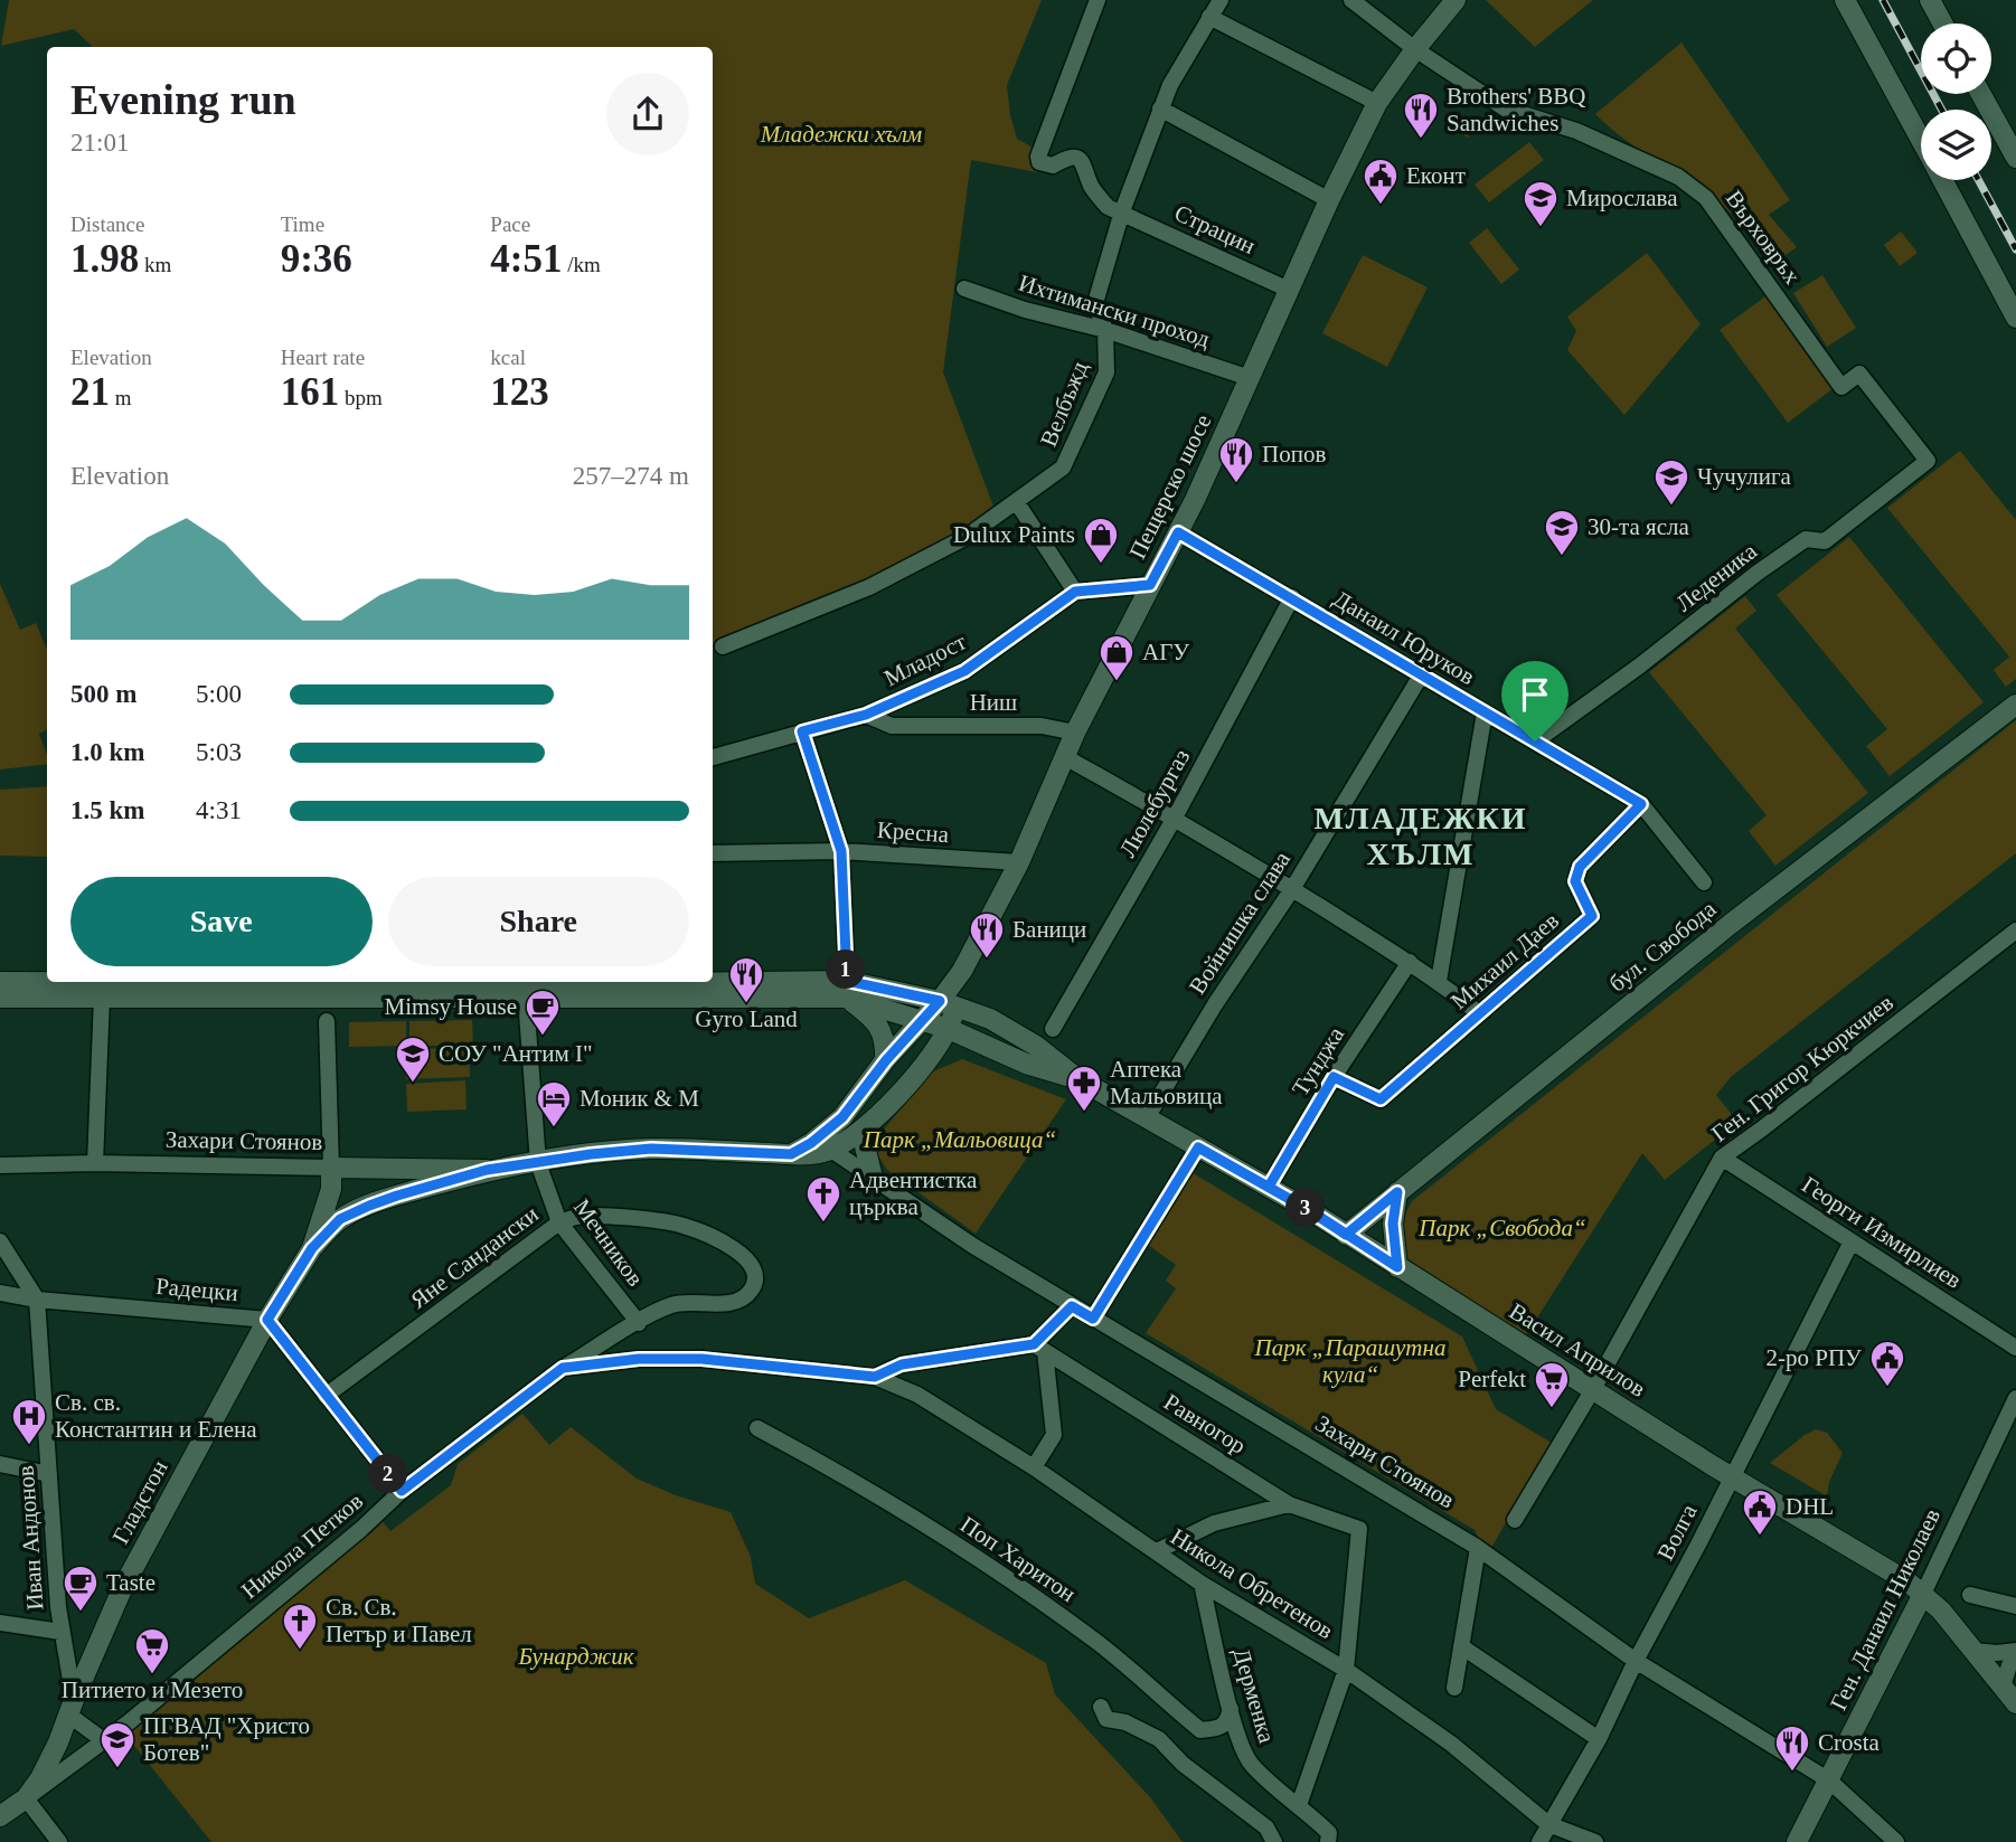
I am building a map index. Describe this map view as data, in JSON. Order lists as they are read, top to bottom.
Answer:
{
  "streets": {
    "main road": [
      "Пещерско шосе",
      "бул. Свобода",
      "Захари Стоянов",
      "Васил Априлов",
      "Гладстон",
      "Ген. Данаил Николаев"
    ],
    "street": [
      "Страцин",
      "Върховръх",
      "Ихтимански проход",
      "Велбъжд",
      "Леденика",
      "Данаил Юруков",
      "Младост",
      "Ниш",
      "Люлебургаз",
      "Кресна",
      "Войнишка слава",
      "Михаил Даев",
      "Тунджа",
      "Ген. Григор Кюркчиев",
      "Георги Измирлиев",
      "Мечников",
      "Яне Сандански",
      "Радецки",
      "Равногор",
      "Волга",
      "Иван Андонов",
      "Никола Петков",
      "Поп Харитон",
      "Никола Обретенов",
      "Дерменка"
    ]
  },
  "crossings": [
    ["Страцин", "Велбъжд"],
    ["Страцин", "Пещерско шосе"],
    ["Върховръх", "Пещерско шосе"],
    ["Върховръх", "Леденика"],
    ["Ихтимански проход", "Велбъжд"],
    ["Ихтимански проход", "Пещерско шосе"],
    ["Пещерско шосе", "Данаил Юруков"],
    ["Пещерско шосе", "Ниш"],
    ["Пещерско шосе", "Кресна"],
    ["Пещерско шосе", "Захари Стоянов"],
    ["Пещерско шосе", "Васил Априлов"],
    ["Леденика", "Данаил Юруков"],
    ["Данаил Юруков", "Люлебургаз"],
    ["Данаил Юруков", "Войнишка слава"],
    ["Данаил Юруков", "Михаил Даев"],
    ["Младост", "Ниш"],
    ["Войнишка слава", "Васил Априлов"],
    ["бул. Свобода", "Васил Априлов"],
    ["Михаил Даев", "Тунджа"],
    ["Тунджа", "Васил Априлов"],
    ["Ген. Григор Кюркчиев", "Георги Измирлиев"],
    ["Ген. Григор Кюркчиев", "Васил Априлов"],
    ["Захари Стоянов", "Мечников"],
    ["Захари Стоянов", "Васил Априлов"],
    ["Захари Стоянов", "Гладстон"],
    ["Захари Стоянов", "Волга"],
    ["Захари Стоянов", "Ген. Данаил Николаев"],
    ["Георги Измирлиев", "Волга"],
    ["Мечников", "Яне Сандански"],
    ["Мечников", "Васил Априлов"],
    ["Яне Сандански", "Радецки"],
    ["Яне Сандански", "Никола Петков"],
    ["Радецки", "Гладстон"],
    ["Радецки", "Иван Андонов"],
    ["Радецки", "Никола Петков"],
    ["Васил Априлов", "Волга"],
    ["Васил Априлов", "Ген. Данаил Николаев"],
    ["Равногор", "Никола Обретенов"],
    ["Гладстон", "Иван Андонов"],
    ["Гладстон", "Никола Петков"],
    ["Волга", "Никола Обретенов"],
    ["Поп Харитон", "Дерменка"],
    ["Никола Обретенов", "Дерменка"]
  ],
  "districts": ["МЛАДЕЖКИ ХЪЛМ"],
  "parks": [
    "Младежки хълм",
    "Парк „Мальовица“",
    "Парк „Свобода“",
    "Парк „Парашутна кула“",
    "Бунарджик"
  ],
  "places": {
    "restaurant": [
      "Brothers' BBQ Sandwiches",
      "Попов",
      "Баници",
      "Gyro Land",
      "Crosta"
    ],
    "public building": ["Еконт", "2-ро РПУ", "DHL"],
    "school or university": [
      "Мирослава",
      "Чучулига",
      "30-та ясла",
      "СОУ \"Антим I\"",
      "ПГВАД \"Христо Ботев\""
    ],
    "shop": ["Dulux Paints", "АГУ"],
    "cafe": ["Mimsy House", "Taste"],
    "pharmacy": ["Аптека Мальовица"],
    "hotel": ["Моник & М"],
    "church": ["Адвентистка църква", "Св. Св. Петър и Павел"],
    "supermarket": ["Perfekt", "Питието и Мезето"],
    "hospital": ["Св. св. Константин и Елена"]
  },
  "page": {
    "heading": ["Evening run", "21:01"],
    "stats": [
      ["Distance", "1.98 km"],
      ["Time", "9:36"],
      ["Pace", "4:51 /km"],
      ["Elevation", "21 m"],
      ["Heart rate", "161 bpm"],
      ["kcal", "123"]
    ],
    "chart": ["Elevation", "257–274 m"],
    "list": [
      {
        "name": "500 m",
        "note": "5:00"
      },
      {
        "name": "1.0 km",
        "note": "5:03"
      },
      {
        "name": "1.5 km",
        "note": "4:31"
      }
    ],
    "buttons": ["Save", "Share"],
    "pins": ["1", "3", "2"]
  }
}
